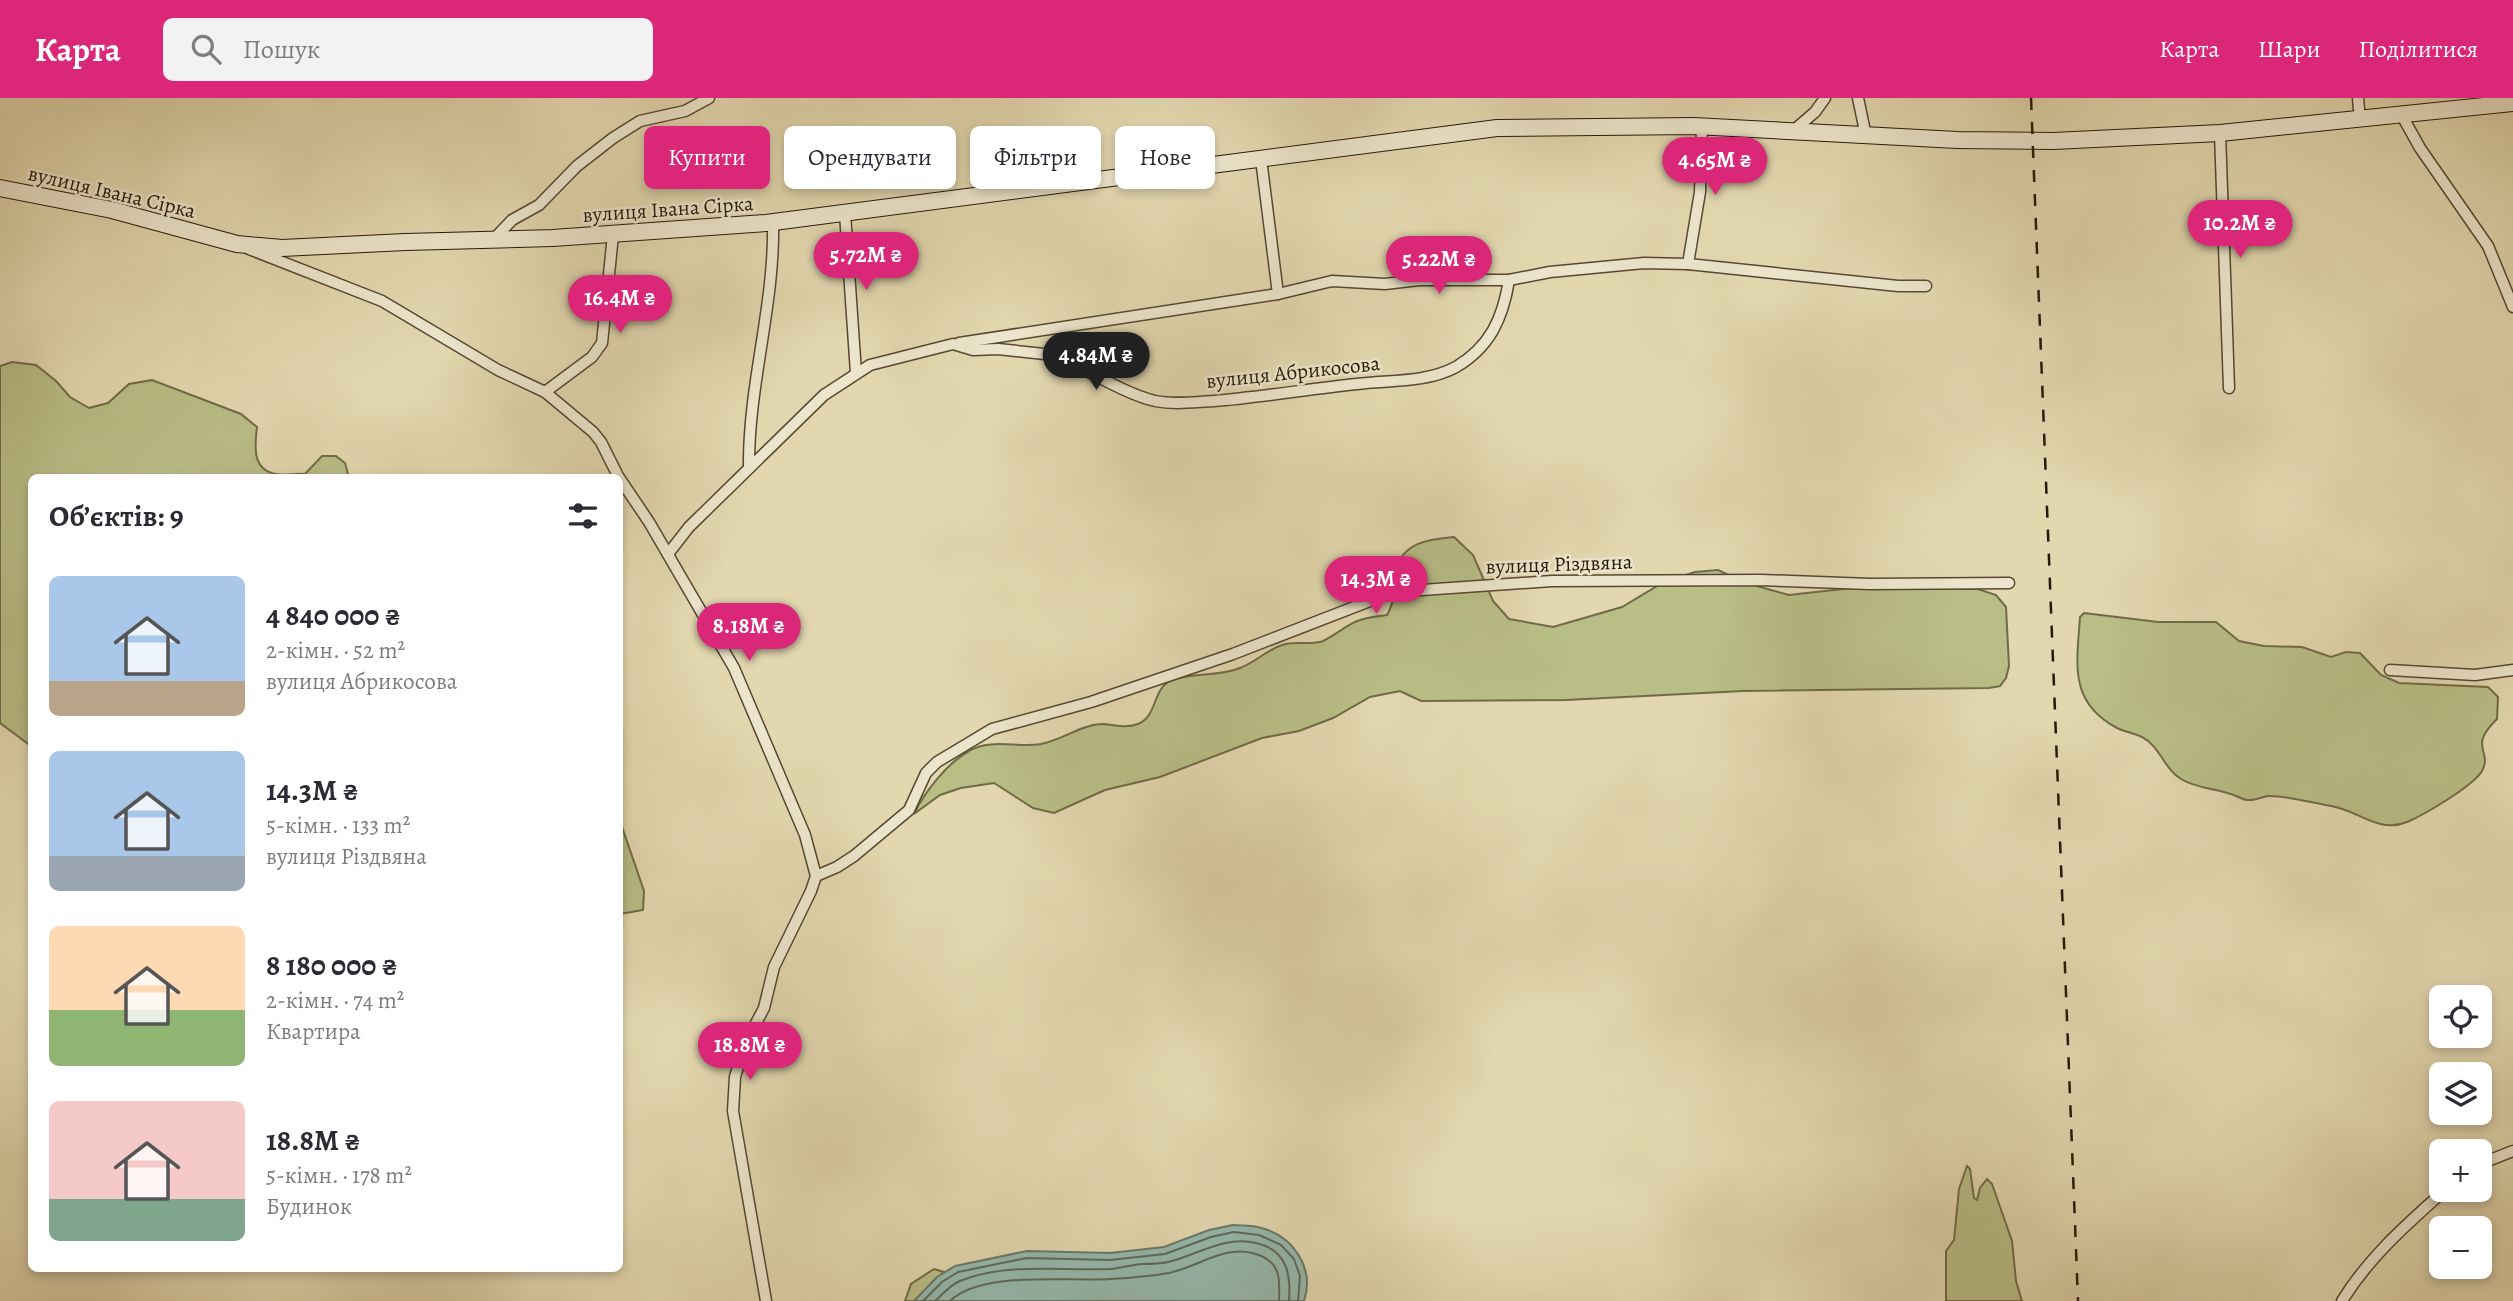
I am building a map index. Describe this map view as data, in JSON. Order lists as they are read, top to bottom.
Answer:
{
  "streets": {
    "street": ["вулиця Івана Сірка", "вулиця Абрикосова", "вулиця Різдвяна"]
  },
  "page": {
    "header": "Карта",
    "search": "Пошук",
    "nav": ["Карта", "Шари", "Поділитися"],
    "chip": [
      "Купити",
      "Орендувати",
      "Фільтри",
      "Нове"
    ],
    "price": [
      "4.65M ₴",
      "10.2M ₴",
      "5.72M ₴",
      "5.22M ₴",
      "16.4M ₴",
      "4.84M ₴",
      "14.3M ₴",
      "8.18M ₴",
      "18.8M ₴"
    ],
    "heading": "Об’єктів: 9",
    "list": [
      {
        "name": "4 840 000 ₴",
        "note": "2-кімн. · 52 m² · вулиця Абрикосова"
      },
      {
        "name": "14.3M ₴",
        "note": "5-кімн. · 133 m² · вулиця Різдвяна"
      },
      {
        "name": "8 180 000 ₴",
        "note": "2-кімн. · 74 m² · Квартира"
      },
      {
        "name": "18.8M ₴",
        "note": "5-кімн. · 178 m² · Будинок"
      }
    ],
    "map_buttons": ["+", "−"]
  }
}
